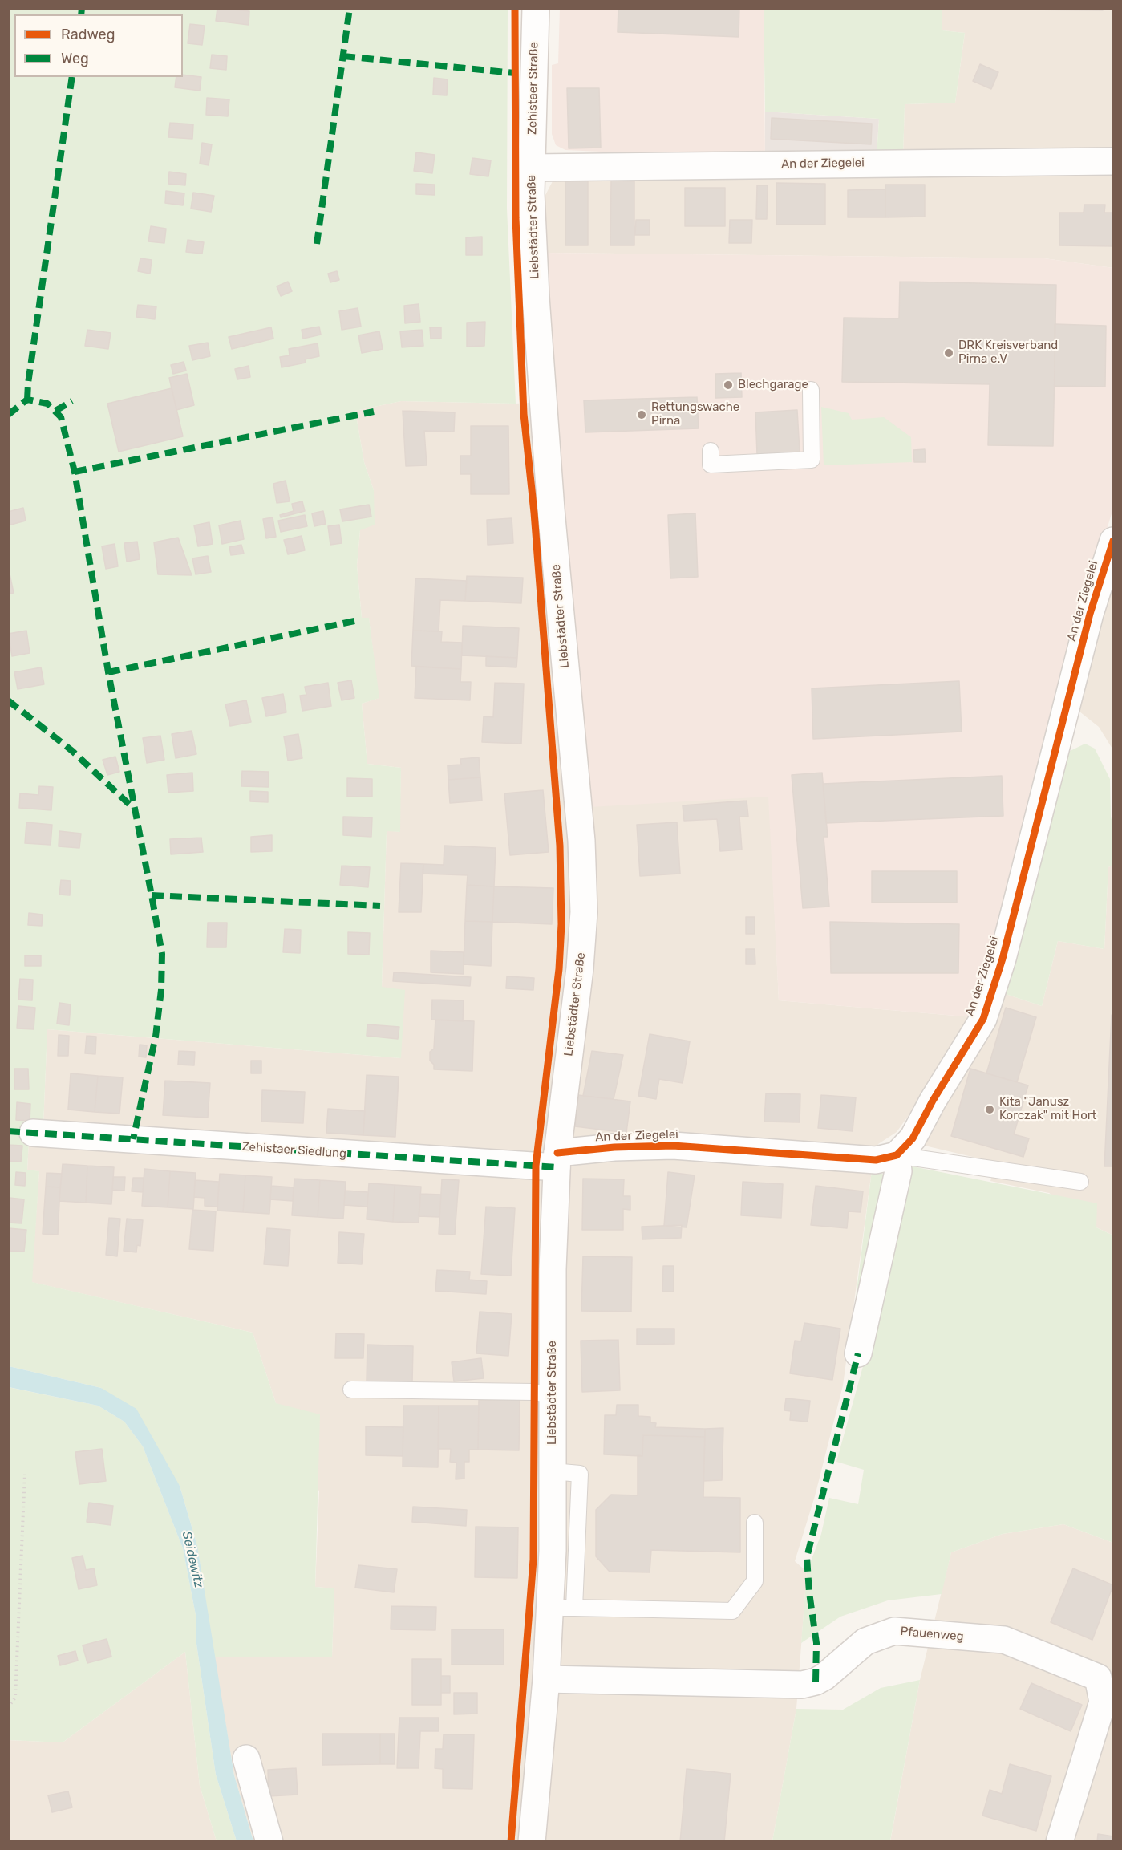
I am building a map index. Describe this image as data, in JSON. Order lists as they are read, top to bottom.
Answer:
{
  "streets": {
    "street": [
      "Zehistaer Straße",
      "An der Ziegelei",
      "Liebstädter Straße",
      "Zehistaer Siedlung",
      "Pfauenweg"
    ]
  },
  "crossings": [
    ["Zehistaer Straße", "An der Ziegelei"],
    ["Zehistaer Straße", "Liebstädter Straße"],
    ["An der Ziegelei", "Liebstädter Straße"],
    ["An der Ziegelei", "Zehistaer Siedlung"],
    ["Liebstädter Straße", "Zehistaer Siedlung"],
    ["Liebstädter Straße", "Pfauenweg"]
  ],
  "water": ["Seidewitz"],
  "places": [
    "DRK Kreisverband Pirna e.V",
    "Blechgarage",
    "Rettungswache Pirna",
    "Kita \"Janusz Korczak\" mit Hort"
  ],
  "legend": ["Radweg", "Weg"]
}
